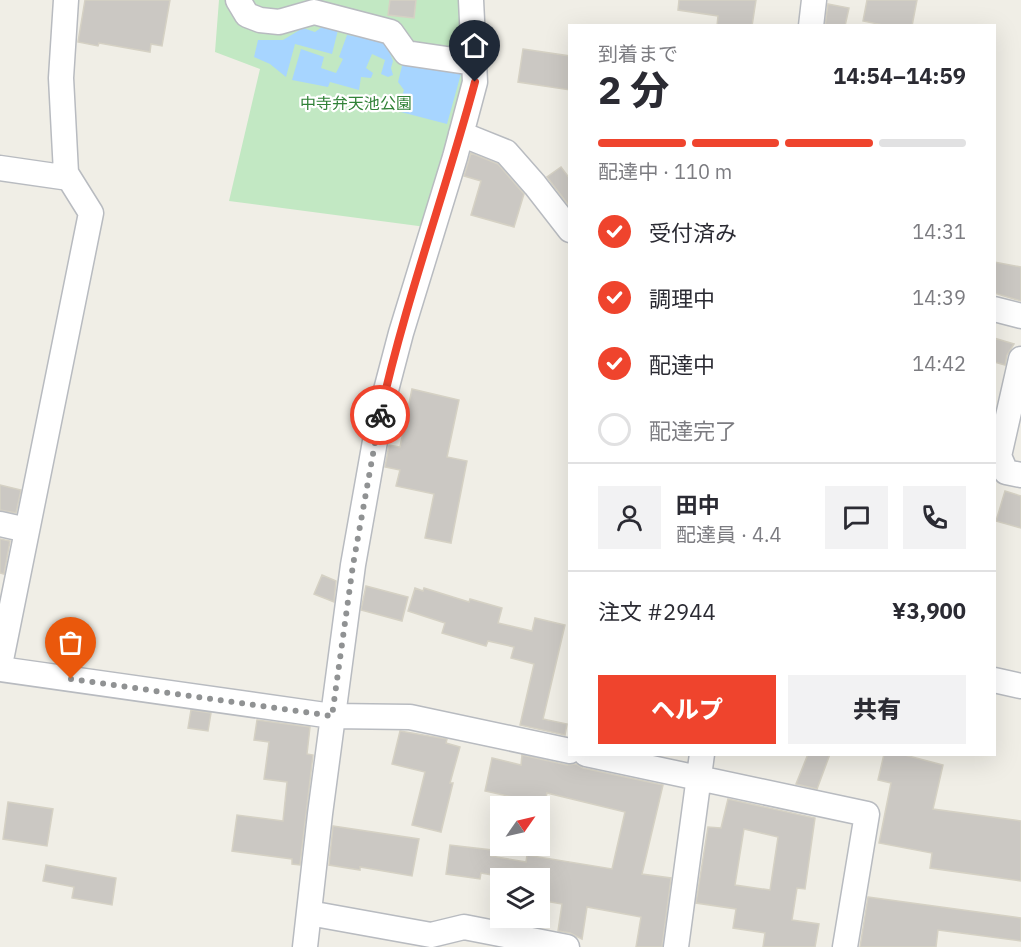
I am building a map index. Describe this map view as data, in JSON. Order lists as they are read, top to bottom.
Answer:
{
  "parks": ["中寺弁天池公園"],
  "north": "top right",
  "page": {
    "heading": ["2 分", "到着まで", "14:54–14:59"],
    "panel": [
      "田中",
      "配達員 · 4.4",
      "注文 #2944",
      "¥3,900"
    ],
    "bar": "配達中 · 110 m",
    "list": [
      ["受付済み", "14:31"],
      ["調理中", "14:39"],
      ["配達中", "14:42"],
      "配達完了"
    ],
    "buttons": ["ヘルプ", "共有"]
  }
}
